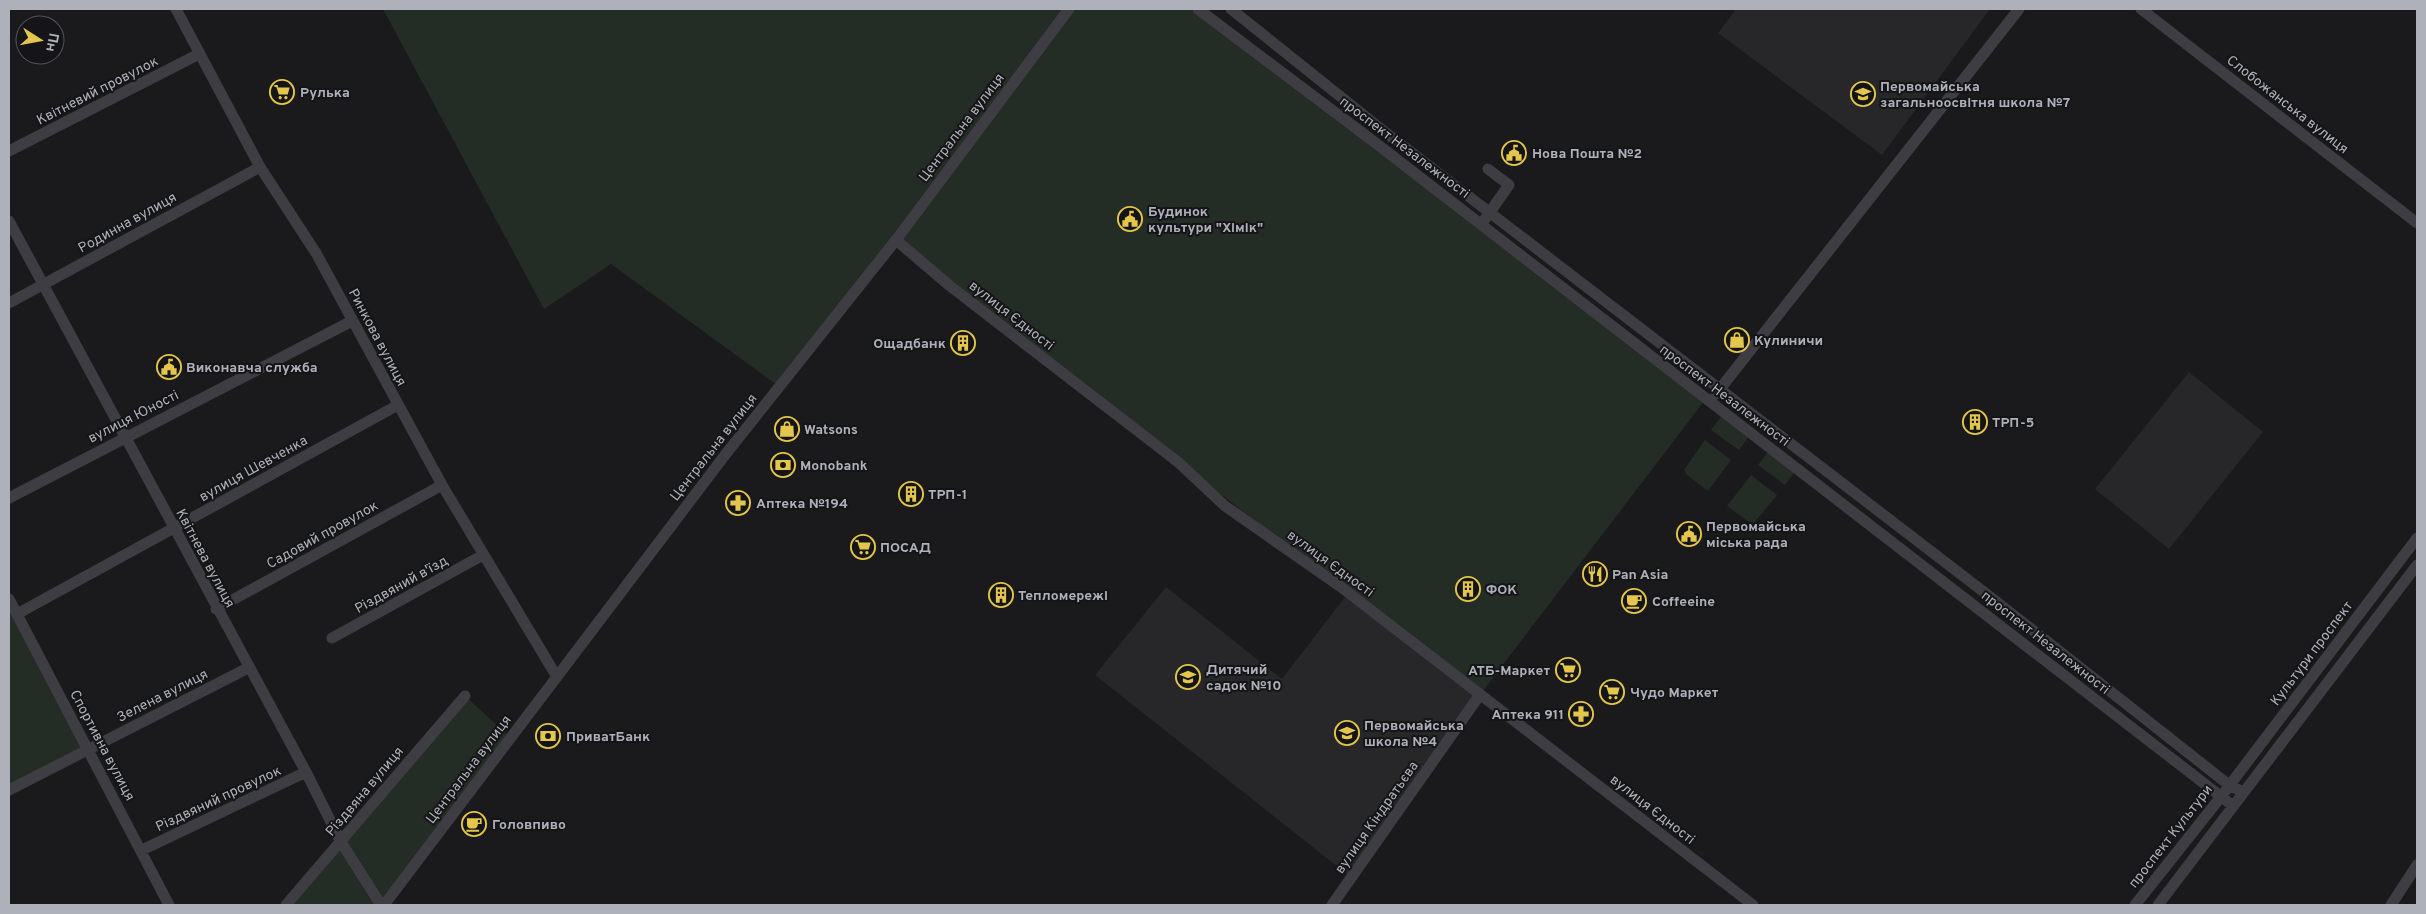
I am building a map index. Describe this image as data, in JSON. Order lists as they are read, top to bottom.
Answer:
{
  "streets": {
    "street": [
      "Квітневий провулок",
      "Слобожанська вулиця",
      "Центральна вулиця",
      "проспект Незалежності",
      "Родинна вулиця",
      "вулиця Єдності",
      "Ринкова вулиця",
      "вулиця Юності",
      "вулиця Шевченка",
      "Садовий провулок",
      "Квітнева вулиця",
      "Різдвяний в'їзд",
      "Культури проспект",
      "Зелена вулиця",
      "Спортивна вулиця",
      "Різдвяна вулиця",
      "Різдвяний провулок",
      "вулиця Кіндратьєва",
      "проспект Культури"
    ]
  },
  "crossings": [
    ["Квітневий провулок", "Ринкова вулиця"],
    ["Центральна вулиця", "вулиця Єдності"],
    ["Центральна вулиця", "Ринкова вулиця"],
    ["Центральна вулиця", "Квітнева вулиця"],
    ["проспект Незалежності", "Культури проспект"],
    ["проспект Незалежності", "проспект Культури"],
    ["Родинна вулиця", "Ринкова вулиця"],
    ["Родинна вулиця", "Квітнева вулиця"],
    ["вулиця Єдності", "вулиця Кіндратьєва"],
    ["Ринкова вулиця", "вулиця Юності"],
    ["Ринкова вулиця", "вулиця Шевченка"],
    ["Ринкова вулиця", "Садовий провулок"],
    ["Ринкова вулиця", "Різдвяний в'їзд"],
    ["вулиця Юності", "Квітнева вулиця"],
    ["вулиця Шевченка", "Квітнева вулиця"],
    ["вулиця Шевченка", "Спортивна вулиця"],
    ["Садовий провулок", "Квітнева вулиця"],
    ["Квітнева вулиця", "Зелена вулиця"],
    ["Квітнева вулиця", "Різдвяна вулиця"],
    ["Квітнева вулиця", "Різдвяний провулок"],
    ["Культури проспект", "проспект Культури"],
    ["Зелена вулиця", "Спортивна вулиця"],
    ["Спортивна вулиця", "Різдвяний провулок"]
  ],
  "places": {
    "supermarket": [
      "Рулька",
      "ПОСАД",
      "АТБ-Маркет",
      "Чудо Маркет"
    ],
    "school or university": ["Первомайська загальноосвітня школа №7", "Дитячий садок №10", "Первомайська школа №4"],
    "public building": [
      "Нова Пошта №2",
      "Будинок культури \"Хімік\"",
      "Виконавча служба",
      "Первомайська мiська рада"
    ],
    "shop": ["Кулиничи", "Watsons"],
    "building": [
      "Ощадбанк",
      "ТРП-5",
      "ТРП-1",
      "ФОК",
      "Тепломережі"
    ],
    "bank": ["Monobank", "ПриватБанк"],
    "pharmacy": ["Аптека №194", "Аптека 911"],
    "restaurant": ["Pan Asia"],
    "cafe": ["Coffeeine", "Головпиво"]
  },
  "north": "right"
}
